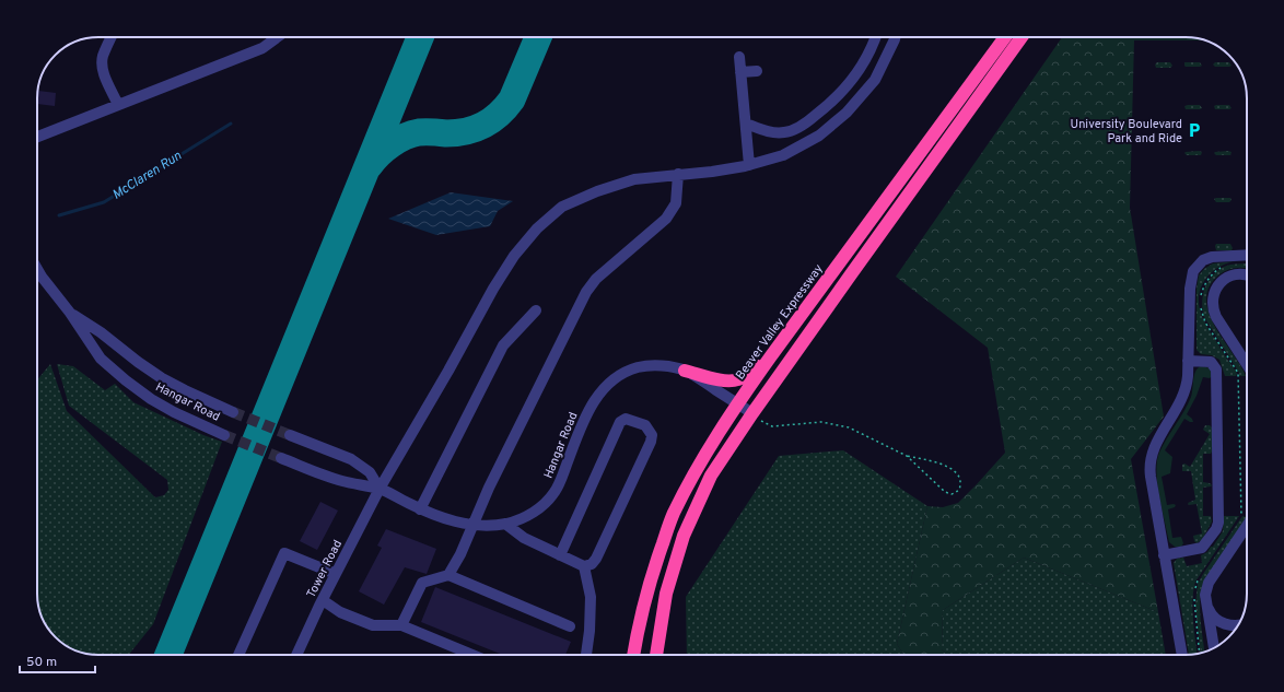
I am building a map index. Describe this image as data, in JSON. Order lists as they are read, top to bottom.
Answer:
{
  "streets": {
    "highway": ["Beaver Valley Expressway"],
    "street": ["Hangar Road", "Tower Road"]
  },
  "crossings": [
    ["Beaver Valley Expressway", "Hangar Road"],
    ["Hangar Road", "Tower Road"]
  ],
  "water": ["McClaren Run"],
  "places": {
    "parking": ["University Boulevard Park and Ride"]
  },
  "scale_bar": "50 m"
}
